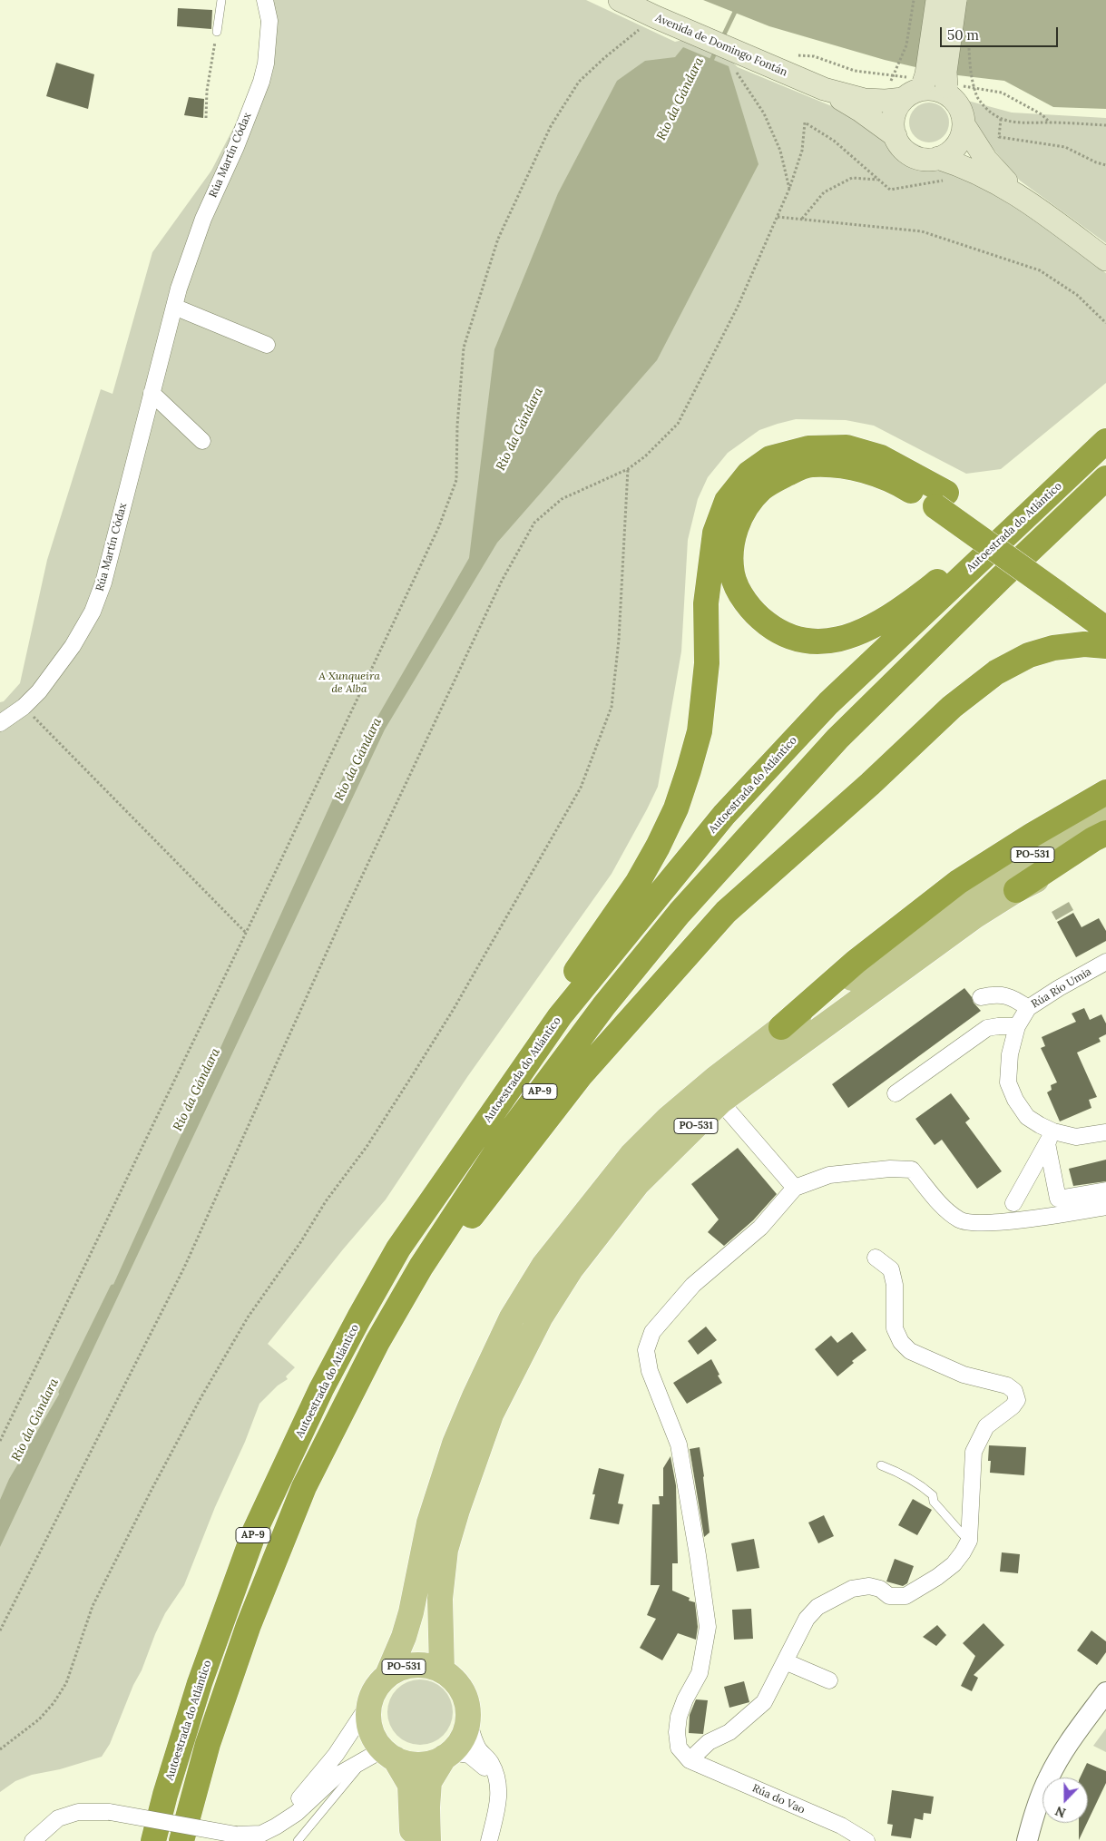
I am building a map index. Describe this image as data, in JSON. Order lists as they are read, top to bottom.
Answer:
{
  "streets": {
    "highway": ["Autoestrada do Atlántico", "AP-9"],
    "main road": ["Avenida de Domingo Fontán", "PO-531"],
    "street": ["Rúa Martín Códax", "Rúa Río Umia", "Rúa do Vao"]
  },
  "water": ["Río da Gándara"],
  "parks": ["A Xunqueira de Alba"],
  "scale_bar": "50 m",
  "north": "bottom"
}
